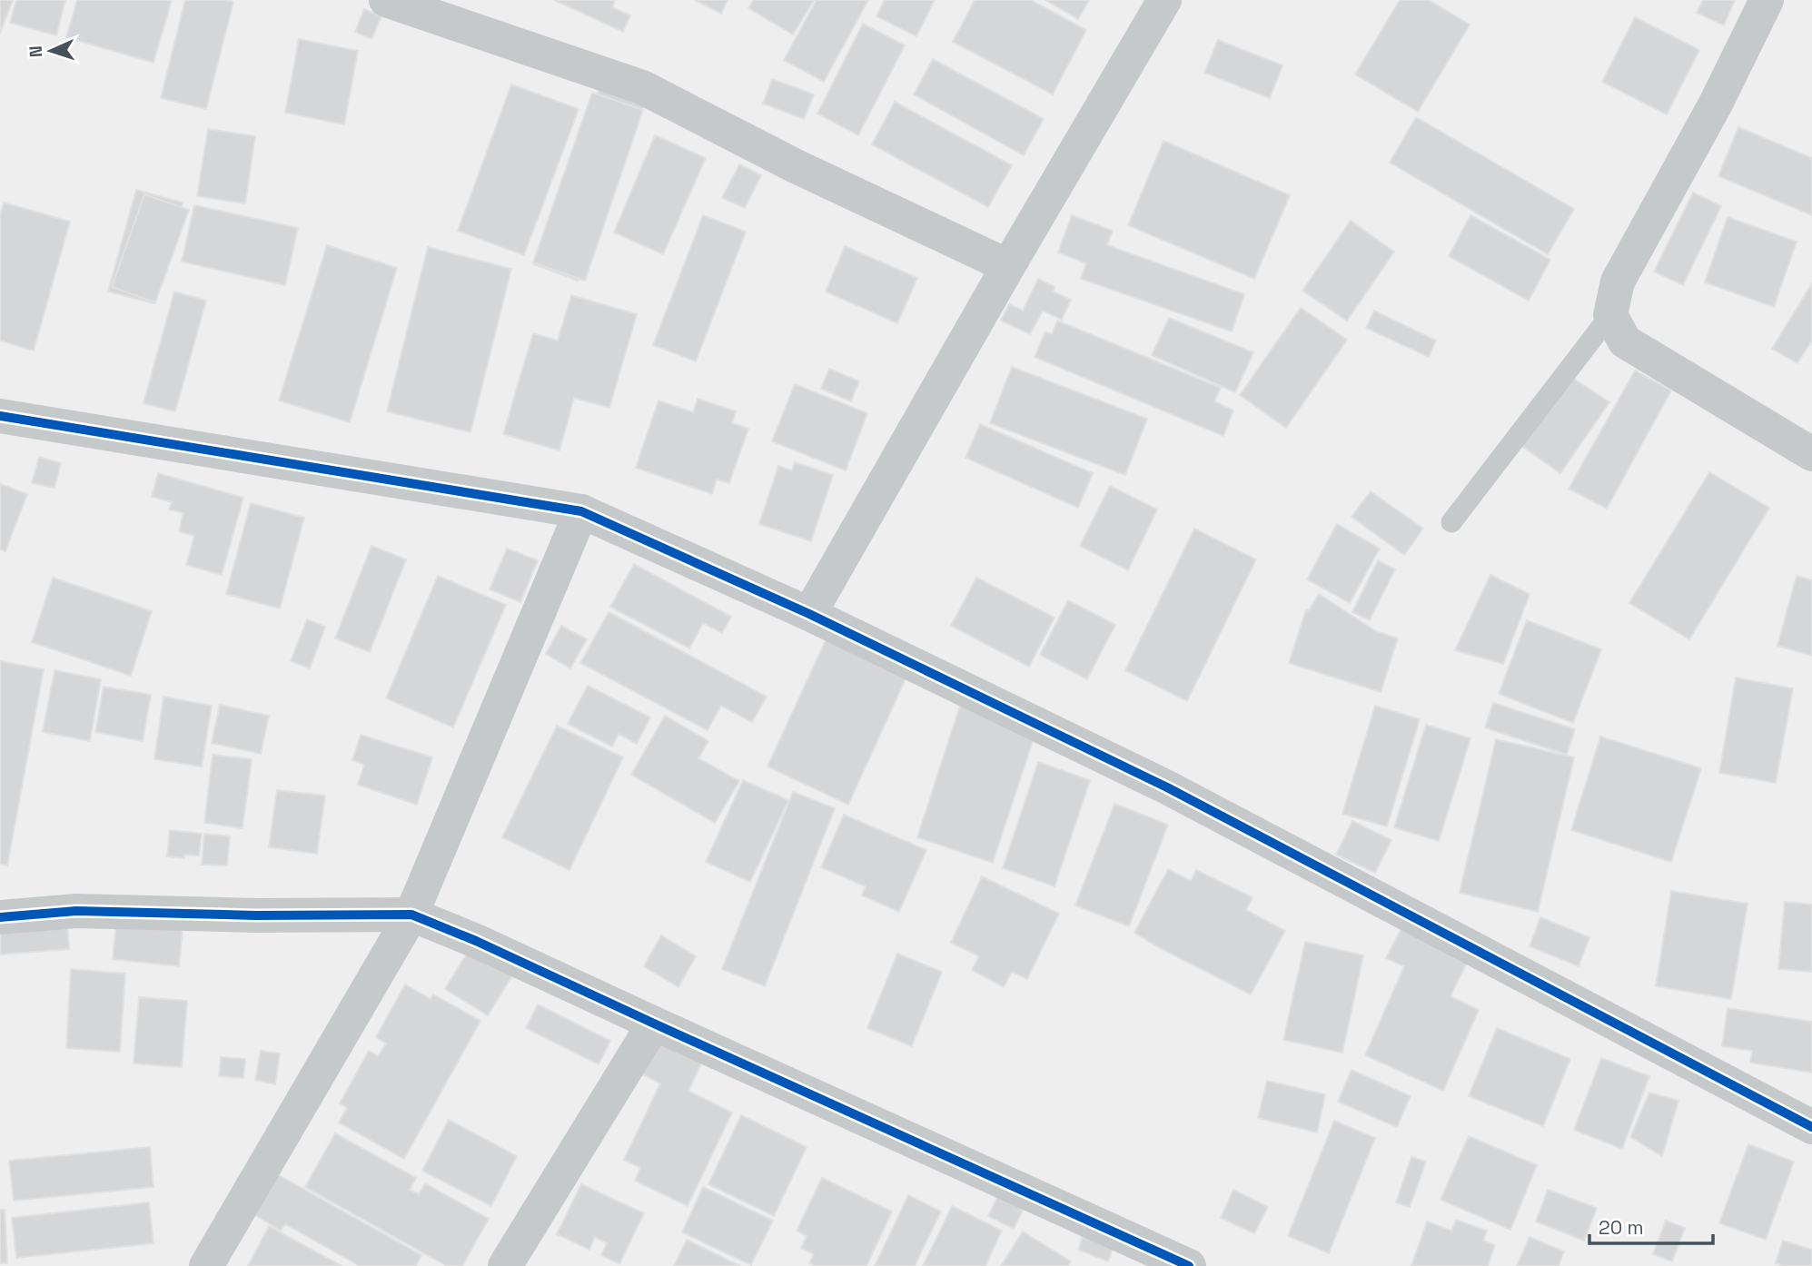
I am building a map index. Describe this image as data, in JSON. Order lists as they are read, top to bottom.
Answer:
{
  "scale_bar": "20 m",
  "north": "left"
}
